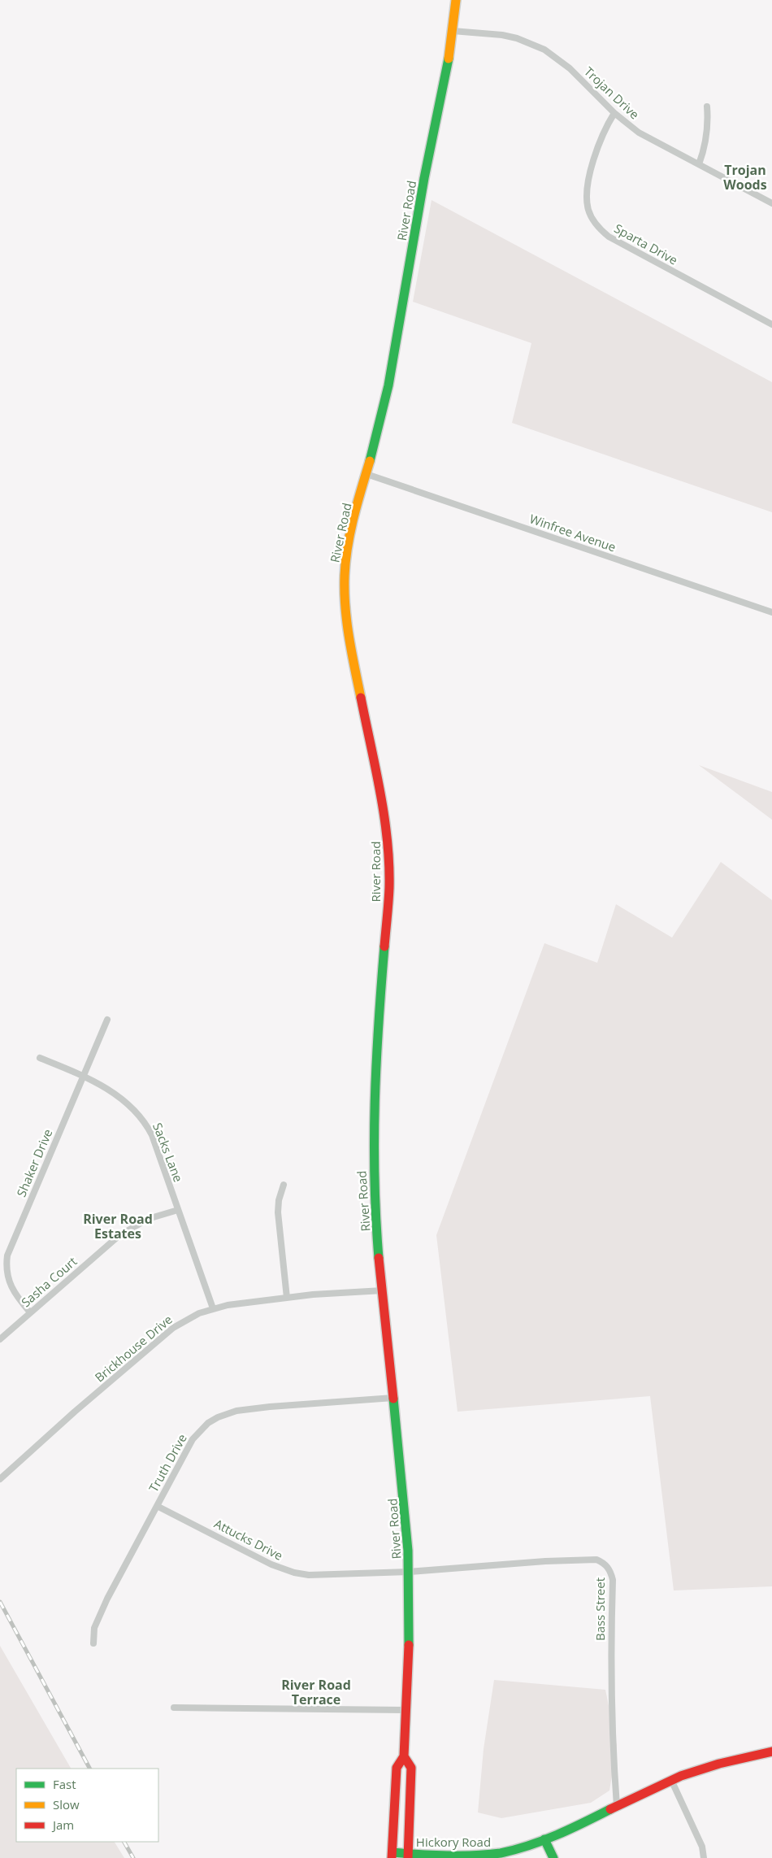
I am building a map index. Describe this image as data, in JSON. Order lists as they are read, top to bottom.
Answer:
{
  "streets": {
    "main road": ["River Road", "Hickory Road"],
    "street": [
      "Trojan Drive",
      "Sparta Drive",
      "Winfree Avenue",
      "Sacks Lane",
      "Shaker Drive",
      "Sasha Court",
      "Brickhouse Drive",
      "Truth Drive",
      "Attucks Drive",
      "Bass Street"
    ]
  },
  "crossings": [
    ["Trojan Drive", "River Road"],
    ["Trojan Drive", "Sparta Drive"],
    ["River Road", "Winfree Avenue"],
    ["River Road", "Brickhouse Drive"],
    ["River Road", "Truth Drive"],
    ["River Road", "Attucks Drive"],
    ["River Road", "Bass Street"],
    ["River Road", "Hickory Road"],
    ["Sacks Lane", "Shaker Drive"],
    ["Sacks Lane", "Sasha Court"],
    ["Sacks Lane", "Brickhouse Drive"],
    ["Shaker Drive", "Sasha Court"],
    ["Truth Drive", "Attucks Drive"],
    ["Attucks Drive", "Bass Street"],
    ["Bass Street", "Hickory Road"]
  ],
  "districts": ["Trojan Woods", "River Road Estates", "River Road Terrace"],
  "legend": ["Fast", "Slow", "Jam"]
}
